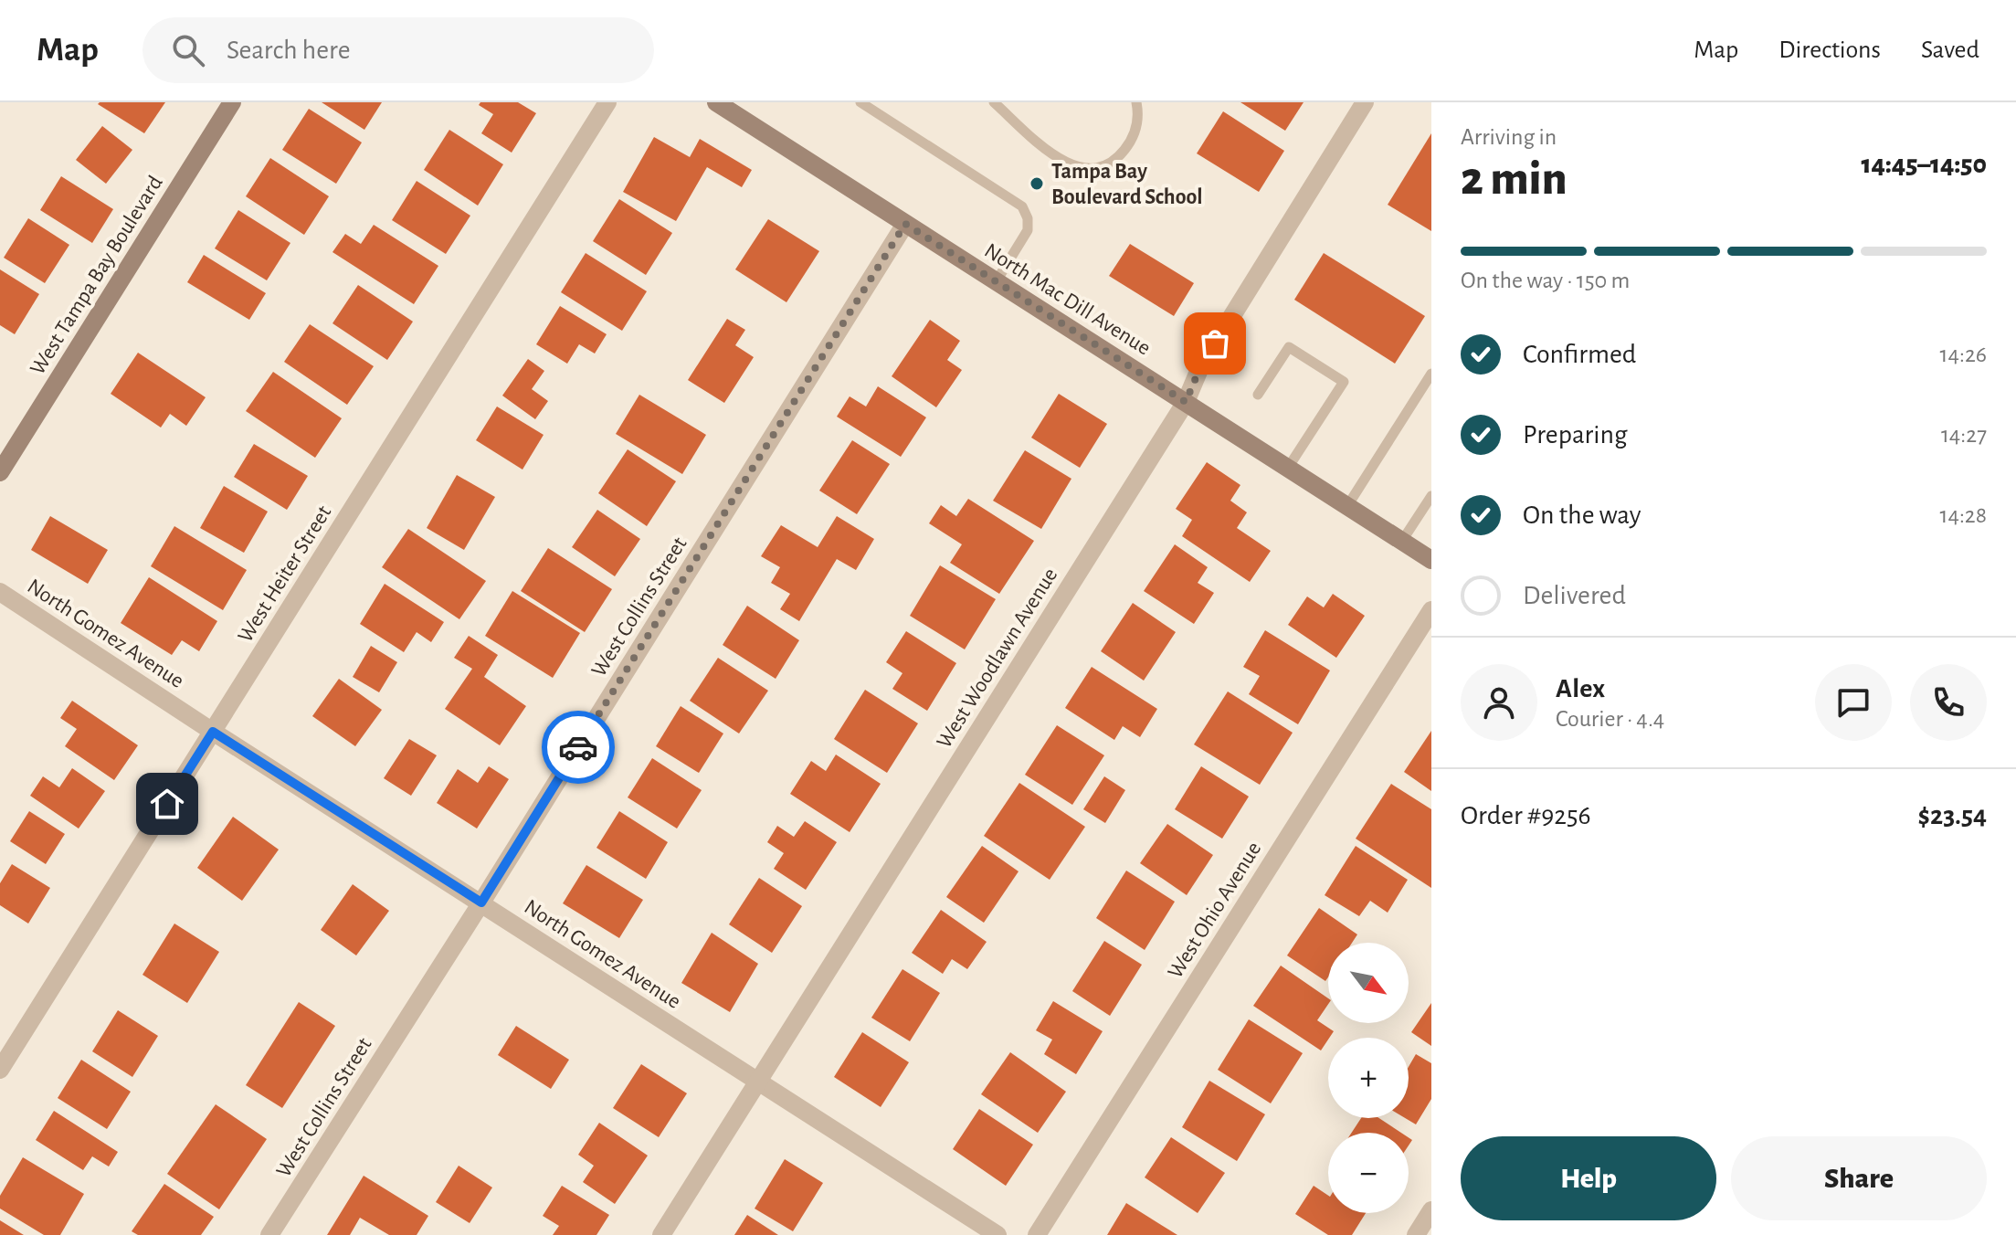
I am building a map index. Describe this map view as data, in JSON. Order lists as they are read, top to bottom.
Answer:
{
  "streets": {
    "street": [
      "West Tampa Bay Boulevard",
      "North Mac Dill Avenue",
      "West Heiter Street",
      "West Collins Street",
      "North Gomez Avenue",
      "West Woodlawn Avenue",
      "West Ohio Avenue"
    ]
  },
  "crossings": [
    ["North Mac Dill Avenue", "West Collins Street"],
    ["North Mac Dill Avenue", "West Woodlawn Avenue"],
    ["West Heiter Street", "North Gomez Avenue"],
    ["West Collins Street", "North Gomez Avenue"],
    ["North Gomez Avenue", "West Woodlawn Avenue"]
  ],
  "places": ["Tampa Bay Boulevard School"],
  "north": "bottom right",
  "page": {
    "header": "Map",
    "search": "Search here",
    "nav": ["Map", "Directions", "Saved"],
    "heading": ["2 min", "Arriving in", "14:45–14:50"],
    "panel": [
      "Alex",
      "Courier · 4.4",
      "Order #9256",
      "$23.54"
    ],
    "bar": "On the way · 150 m",
    "list": [
      ["Confirmed", "14:26"],
      ["Preparing", "14:27"],
      ["On the way", "14:28"],
      "Delivered"
    ],
    "map_buttons": ["+", "−"],
    "buttons": ["Help", "Share"]
  }
}
